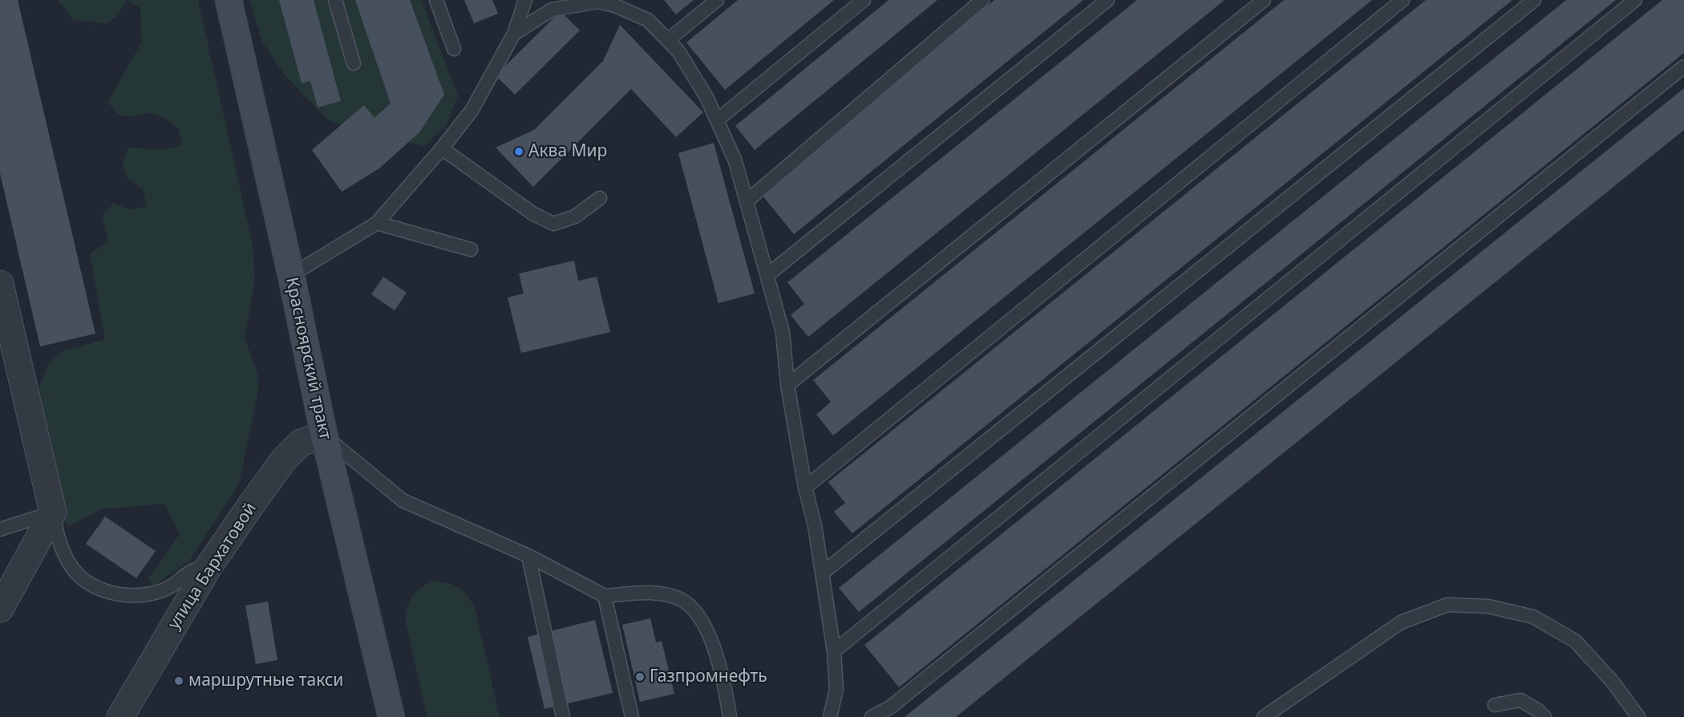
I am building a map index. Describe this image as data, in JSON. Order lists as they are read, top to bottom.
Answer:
{
  "streets": {
    "main road": ["Красноярский тракт"],
    "street": ["улица Бархатовой"]
  },
  "crossings": [
    ["Красноярский тракт", "улица Бархатовой"]
  ],
  "places": ["Аква Мир", "Газпромнефть", "маршрутные такси"]
}
